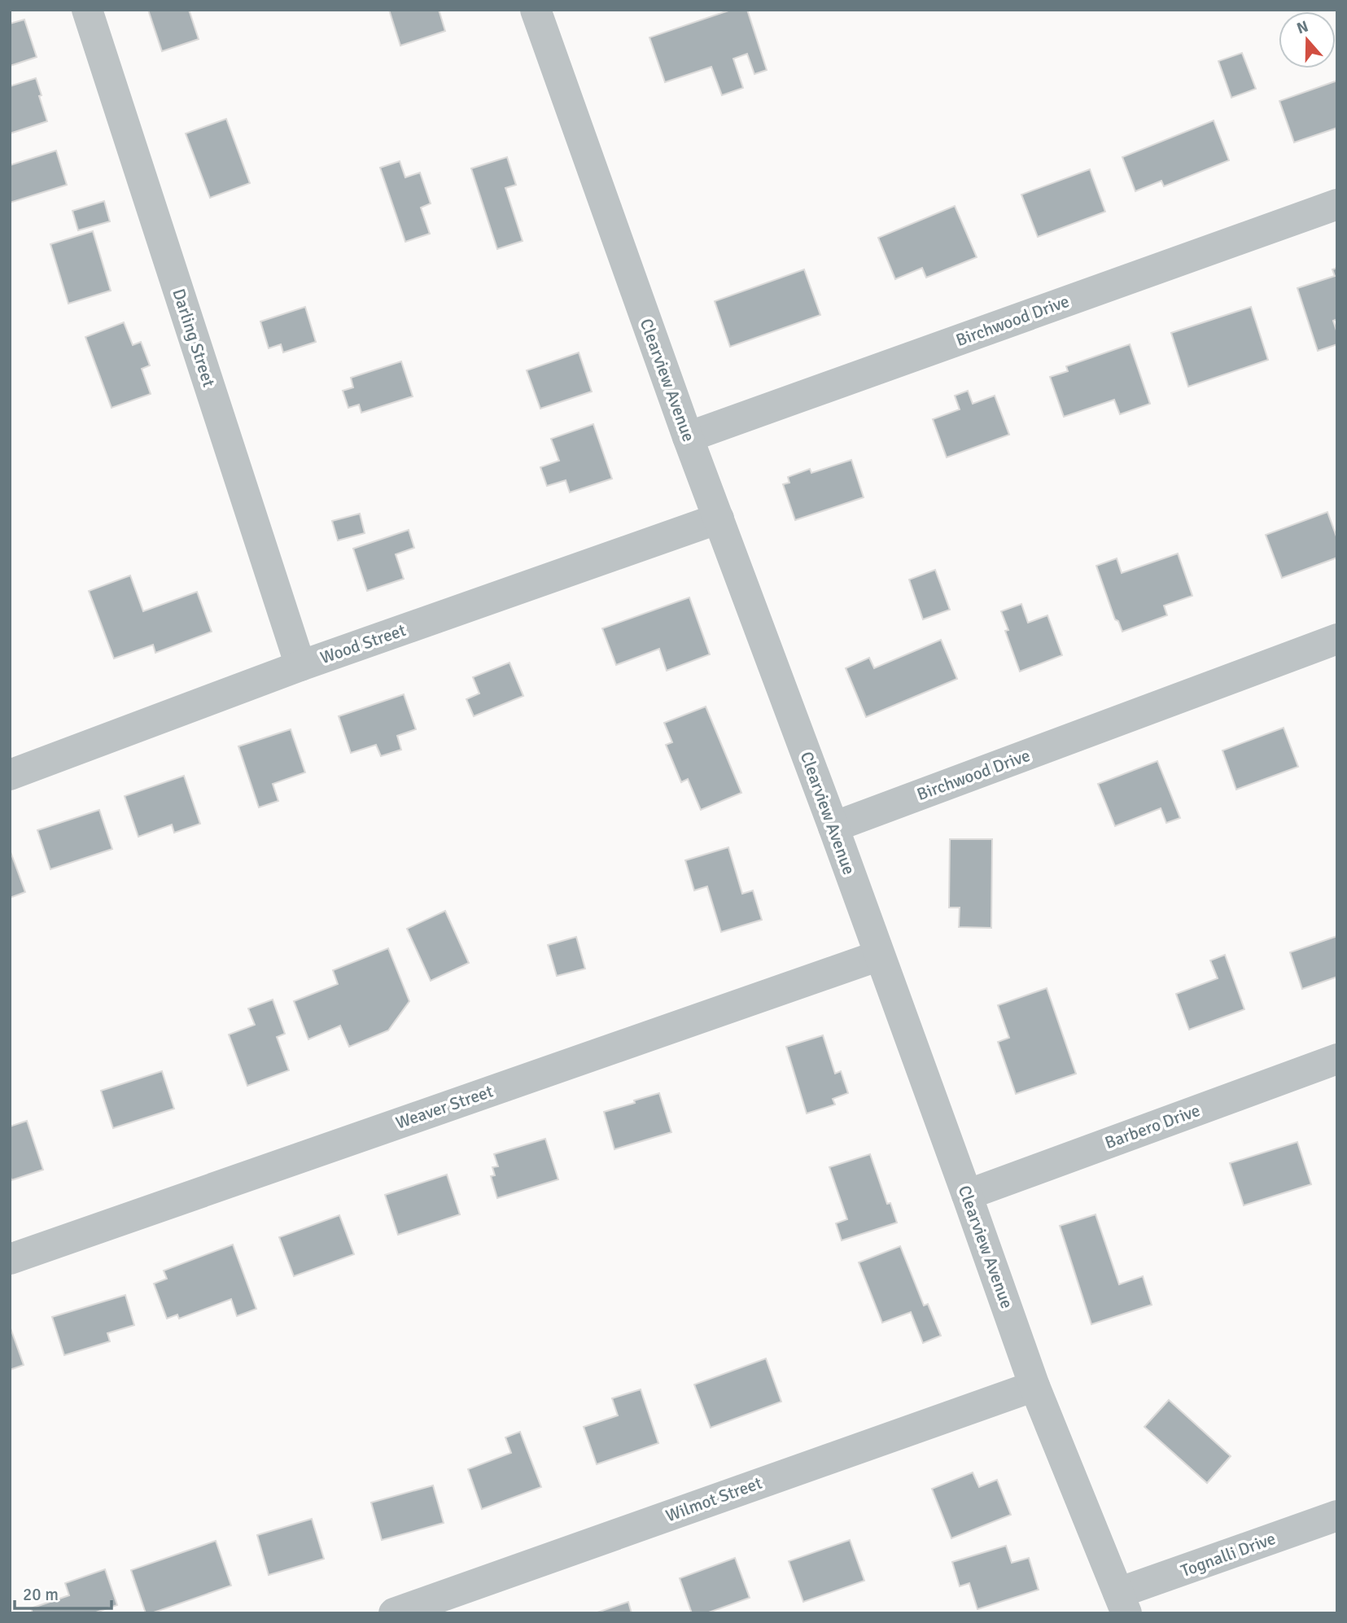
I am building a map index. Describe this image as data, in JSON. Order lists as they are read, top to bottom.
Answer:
{
  "streets": {
    "street": [
      "Birchwood Drive",
      "Darling Street",
      "Clearview Avenue",
      "Wood Street",
      "Weaver Street",
      "Barbero Drive",
      "Wilmot Street",
      "Tognalli Drive"
    ]
  },
  "crossings": [
    ["Birchwood Drive", "Clearview Avenue"],
    ["Darling Street", "Wood Street"],
    ["Clearview Avenue", "Wood Street"],
    ["Clearview Avenue", "Weaver Street"],
    ["Clearview Avenue", "Barbero Drive"],
    ["Clearview Avenue", "Wilmot Street"],
    ["Clearview Avenue", "Tognalli Drive"]
  ],
  "scale_bar": "20 m",
  "north": "top"
}
